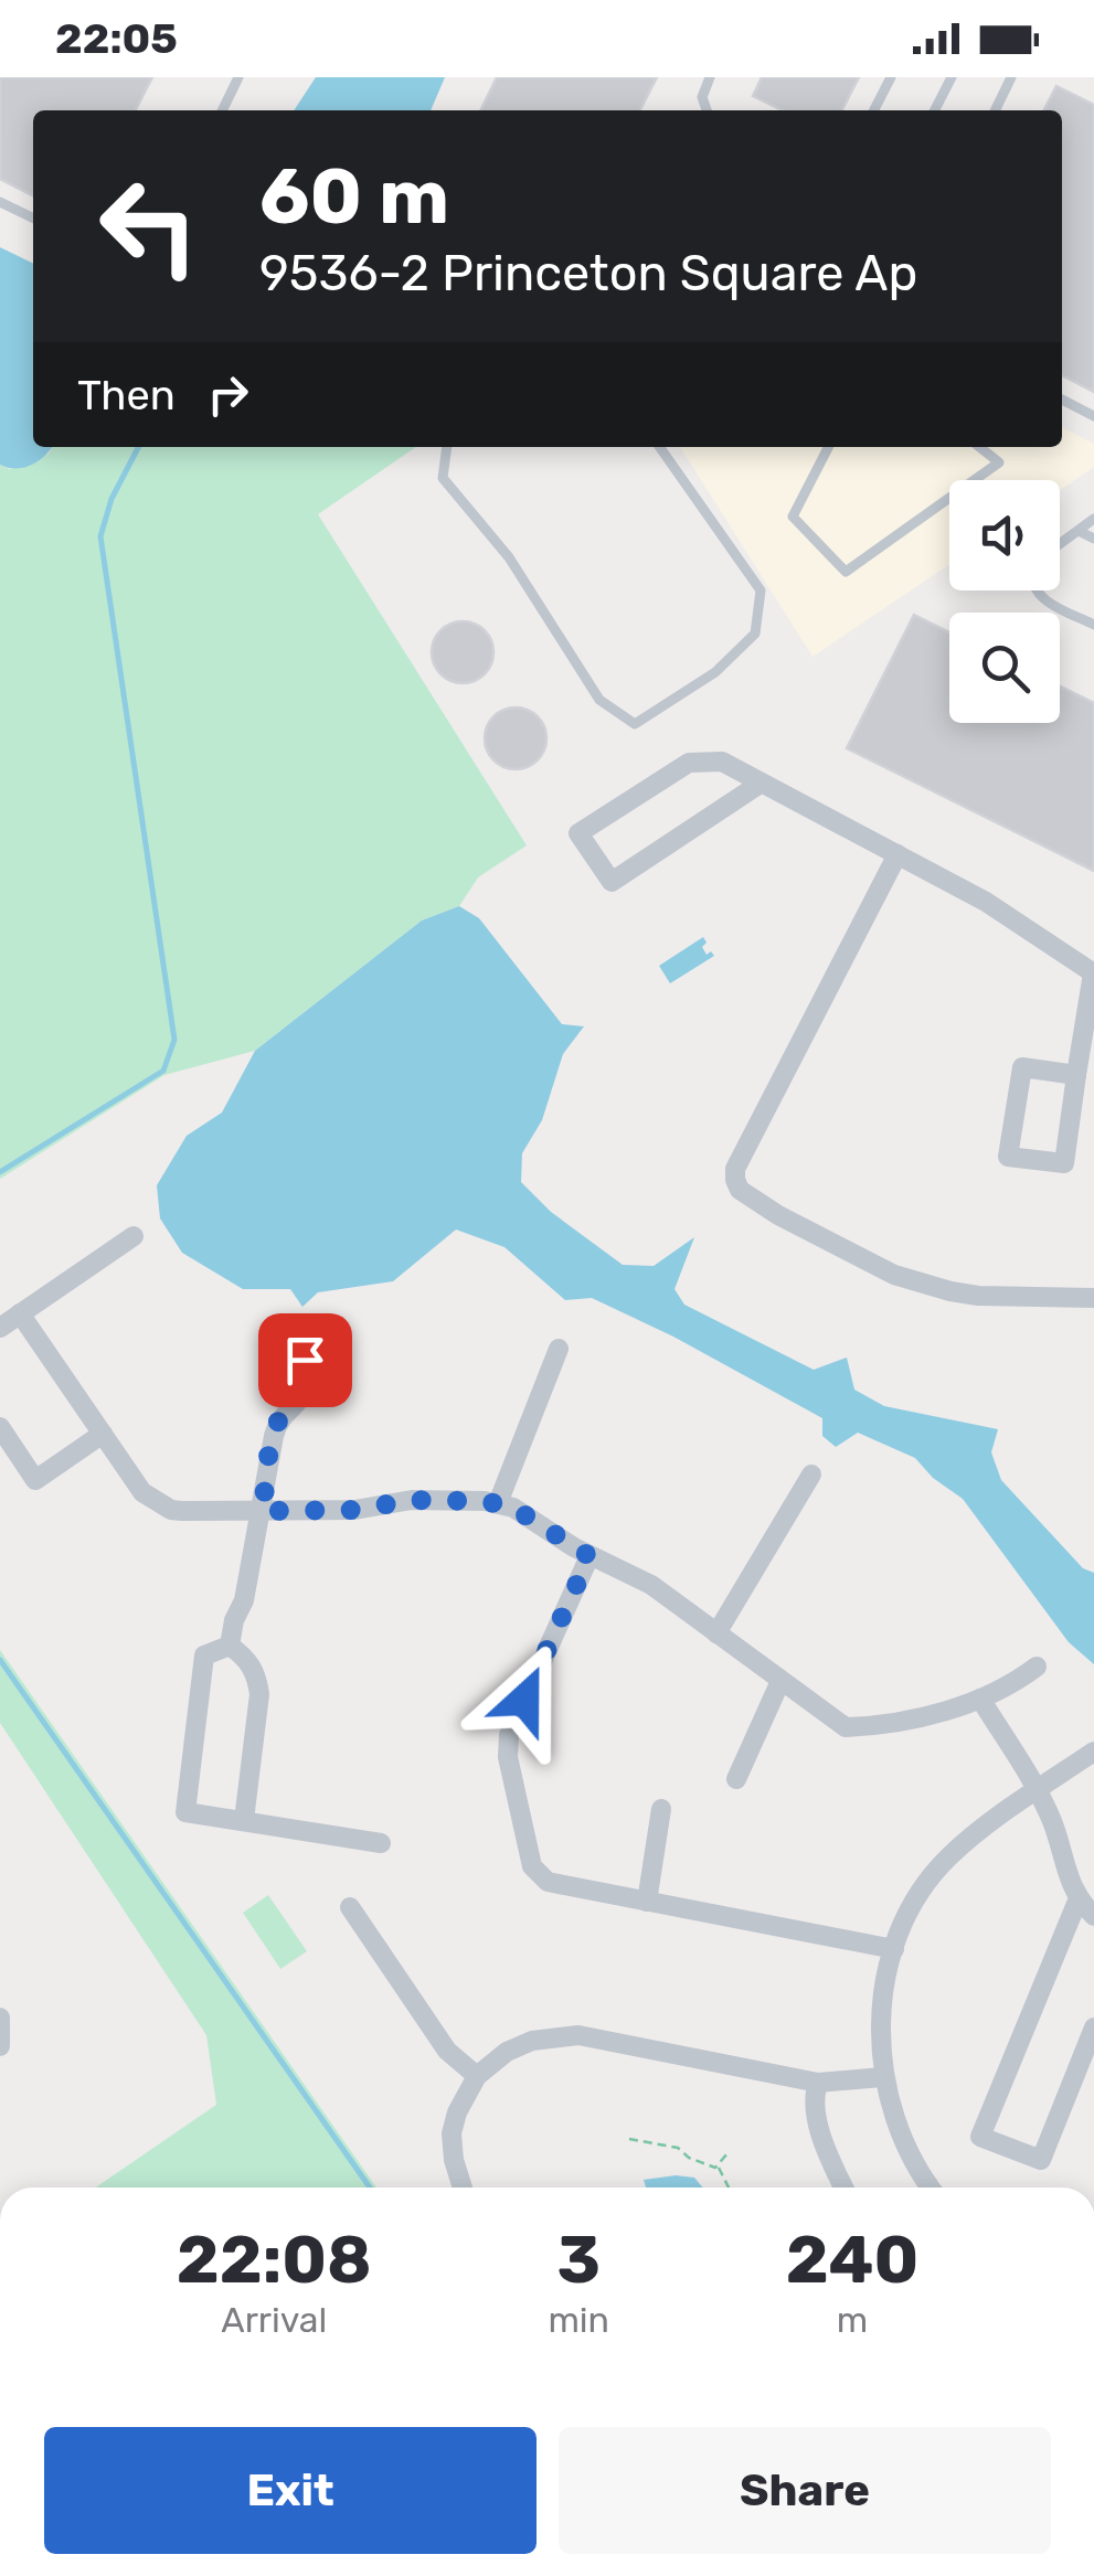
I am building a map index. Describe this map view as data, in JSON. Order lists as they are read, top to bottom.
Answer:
{
  "page": {
    "status": "22:05",
    "turn": ["60 m", "9536-2 Princeton Square Ap"],
    "then": "Then",
    "eta": [
      "22:08",
      "Arrival",
      "3",
      "min",
      "240",
      "m"
    ],
    "buttons": ["Exit", "Share"]
  }
}
